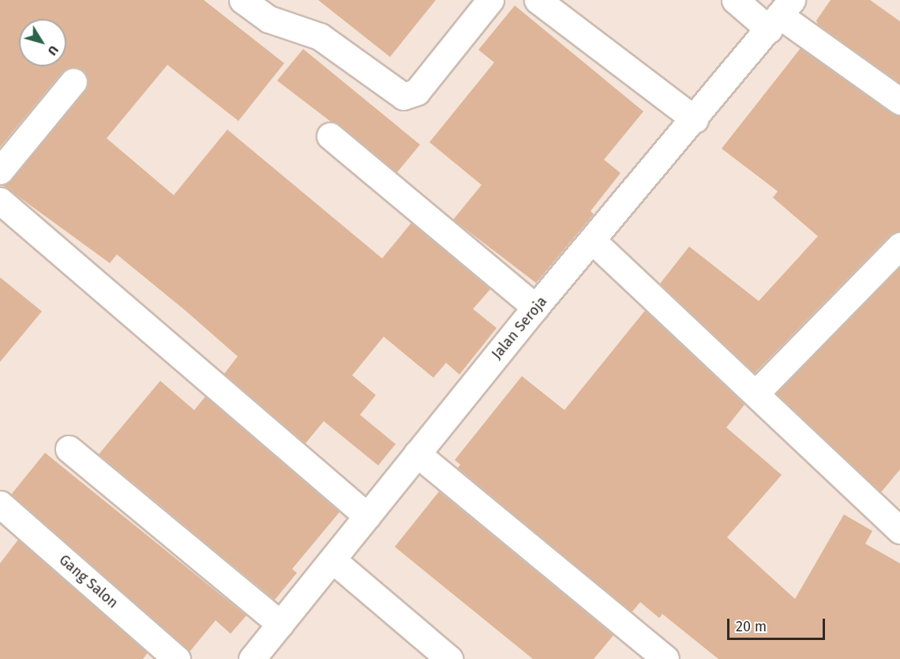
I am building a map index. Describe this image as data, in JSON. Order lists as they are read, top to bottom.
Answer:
{
  "streets": {
    "street": ["Jalan Seroja", "Gang Salon"]
  },
  "scale_bar": "20 m",
  "north": "bottom right"
}
